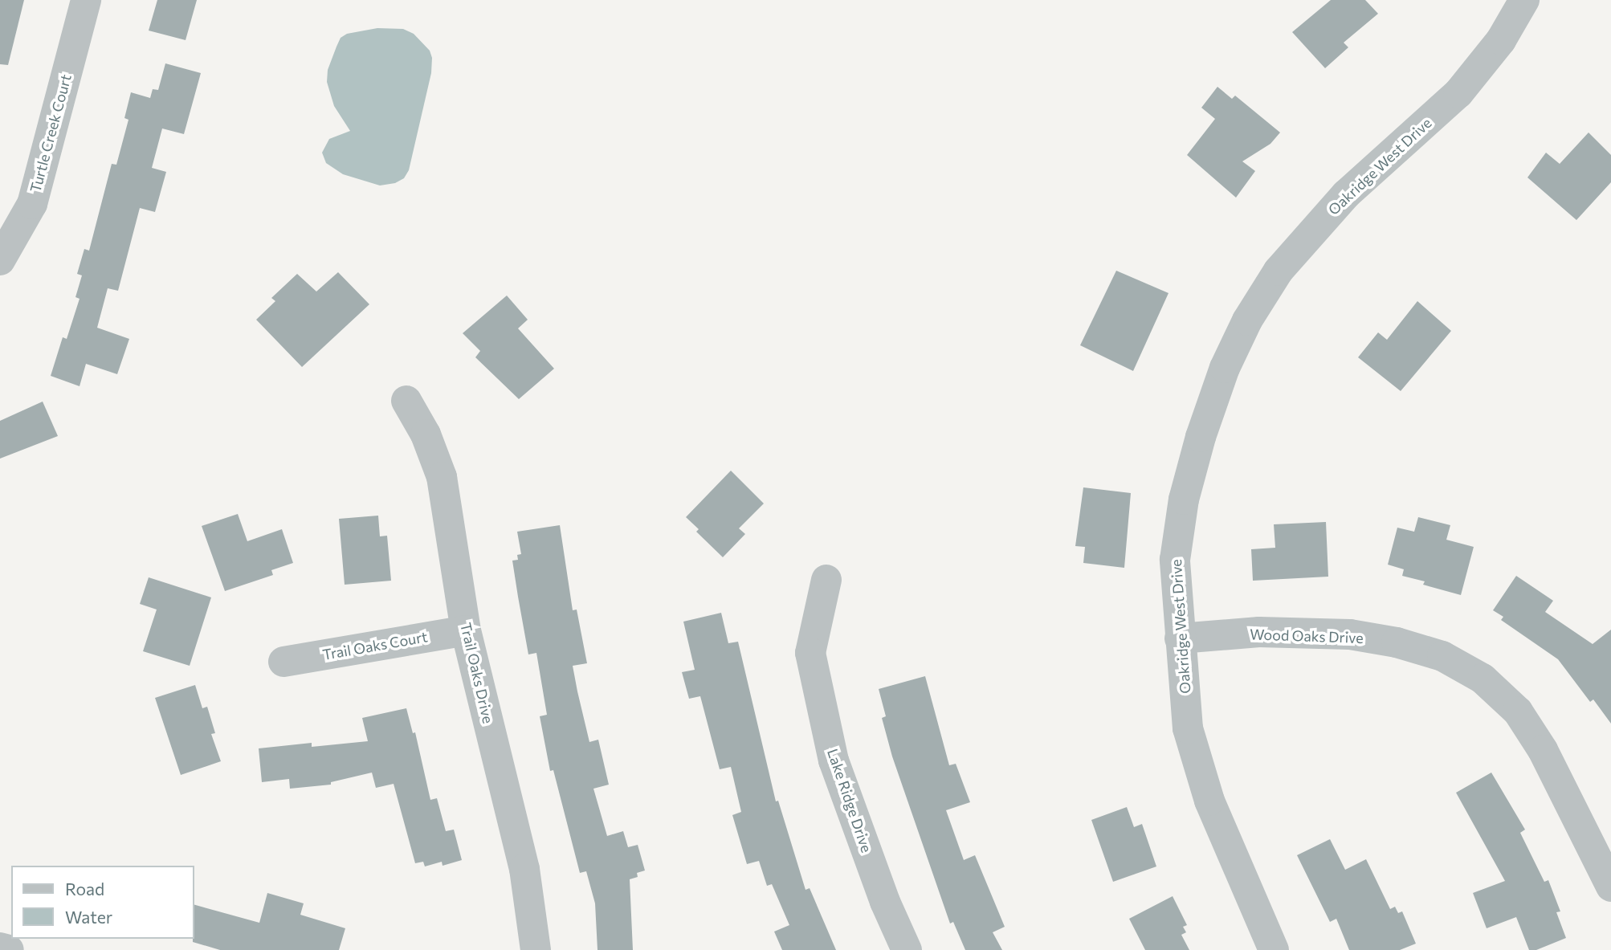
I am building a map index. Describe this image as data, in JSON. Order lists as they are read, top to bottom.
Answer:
{
  "streets": {
    "street": [
      "Turtle Creek Court",
      "Oakridge West Drive",
      "Wood Oaks Drive",
      "Trail Oaks Court",
      "Trail Oaks Drive",
      "Lake Ridge Drive"
    ]
  },
  "crossings": [
    ["Oakridge West Drive", "Wood Oaks Drive"],
    ["Trail Oaks Court", "Trail Oaks Drive"]
  ],
  "legend": ["Road", "Water"]
}
